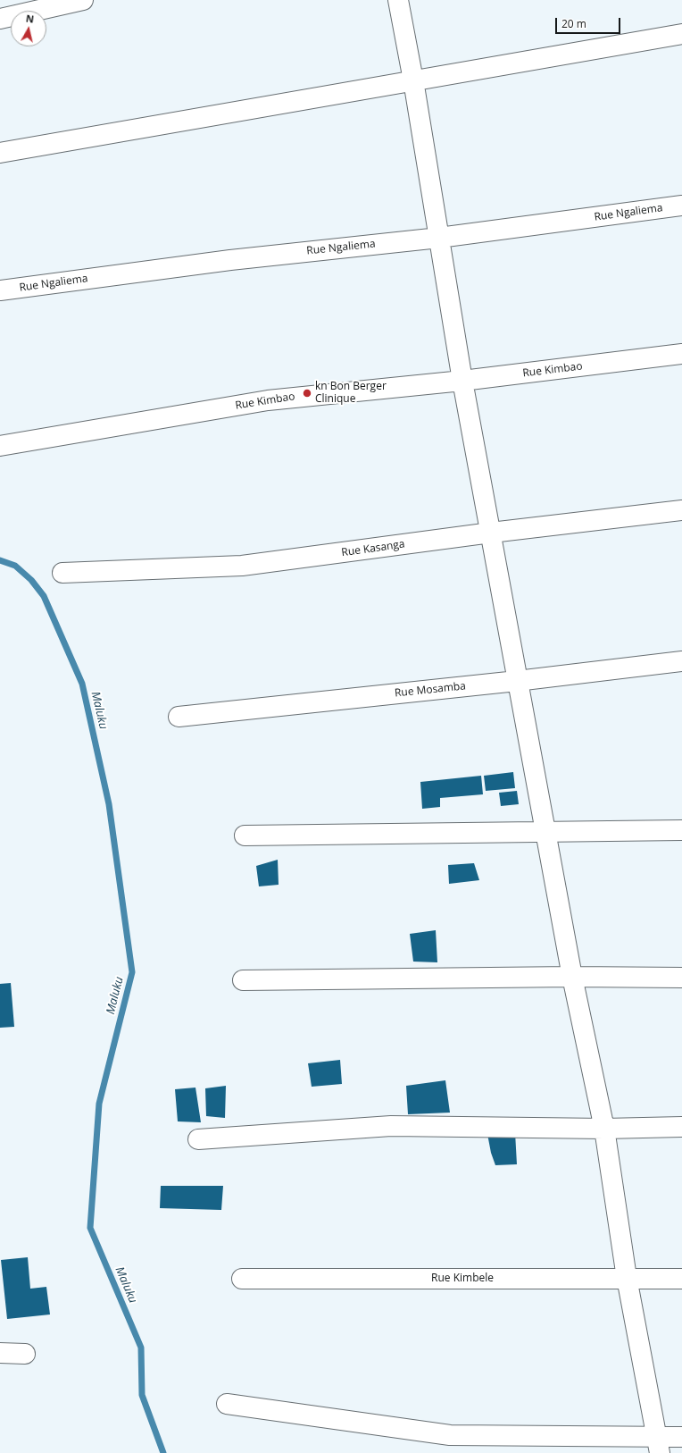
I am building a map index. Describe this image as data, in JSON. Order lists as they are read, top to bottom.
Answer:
{
  "streets": {
    "street": [
      "Rue Ngaliema",
      "Rue Kimbao",
      "Rue Kasanga",
      "Rue Mosamba",
      "Rue Kimbele"
    ]
  },
  "water": ["Maluku"],
  "places": ["kn Bon Berger Clinique"],
  "scale_bar": "20 m",
  "north": "top"
}
